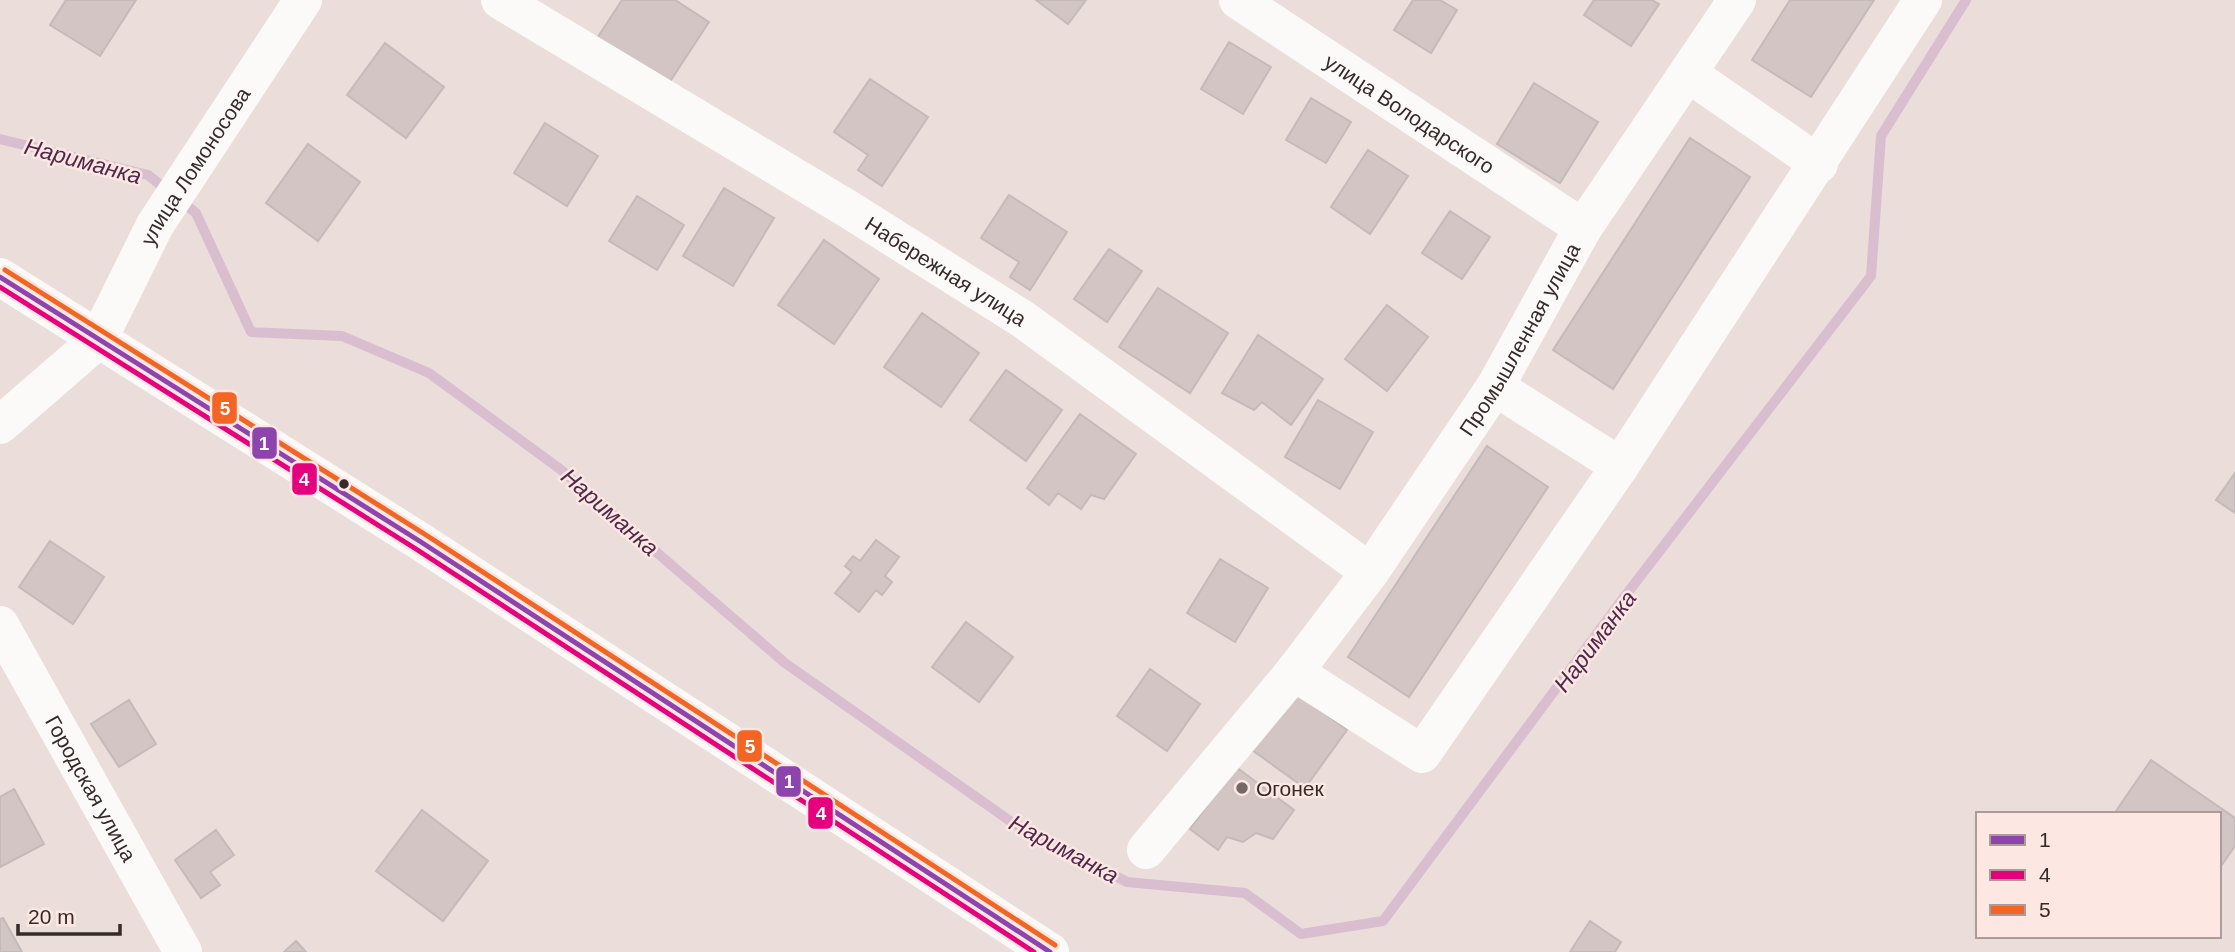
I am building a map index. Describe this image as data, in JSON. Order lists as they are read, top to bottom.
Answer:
{
  "streets": {
    "street": [
      "улица Володарского",
      "улица Ломоносова",
      "Набережная улица",
      "Промышленная улица",
      "Городская улица"
    ]
  },
  "crossings": [
    ["улица Володарского", "Промышленная улица"],
    ["Набережная улица", "Промышленная улица"]
  ],
  "water": ["Нариманка"],
  "places": ["Огонек"],
  "lines": ["transit line 5", "transit line 1", "transit line 4"],
  "legend": ["1", "4", "5"],
  "scale_bar": "20 m"
}
